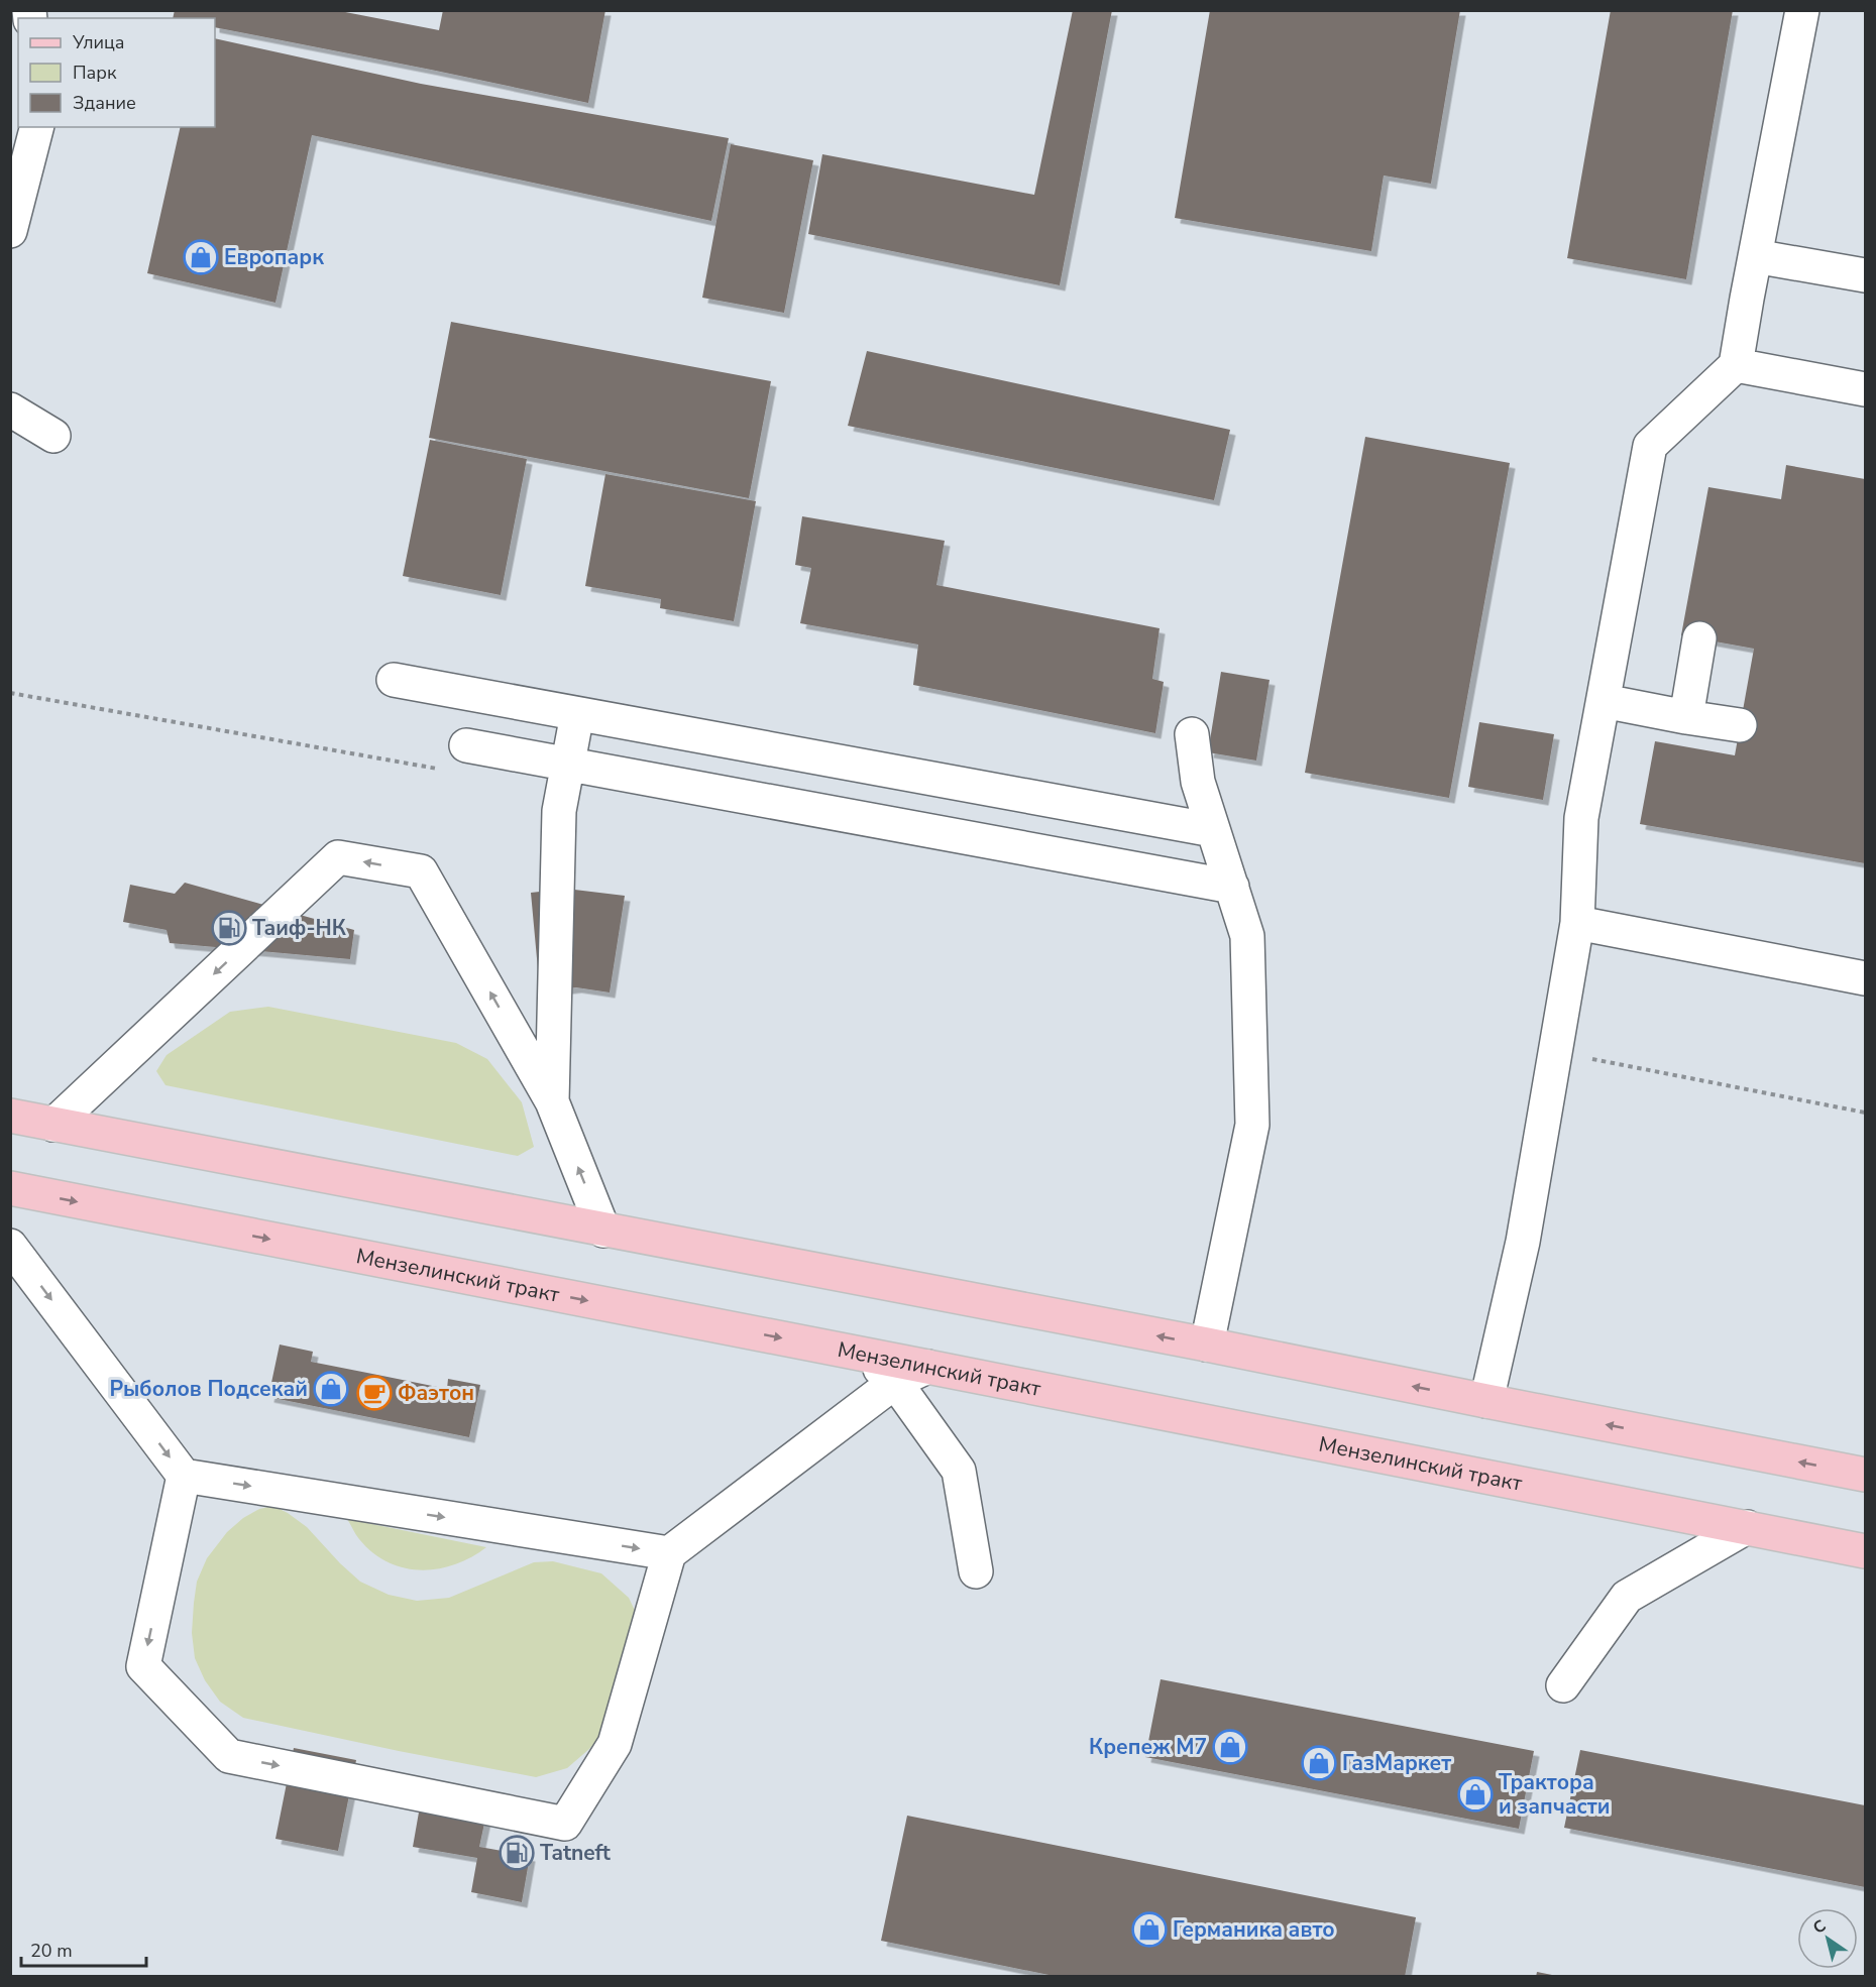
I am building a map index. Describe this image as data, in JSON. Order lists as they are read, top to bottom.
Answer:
{
  "streets": {
    "main road": ["Мензелинский тракт"]
  },
  "places": {
    "shop": [
      "Европарк",
      "Рыболов Подсекай",
      "Крепеж М7",
      "ГазМаркет",
      "Трактора и запчасти",
      "Германика авто"
    ],
    "fuel station": ["Таиф-НК", "Tatneft"],
    "cafe": ["Фаэтон"]
  },
  "legend": ["Улица", "Парк", "Здание"],
  "scale_bar": "20 m",
  "north": "top left"
}
